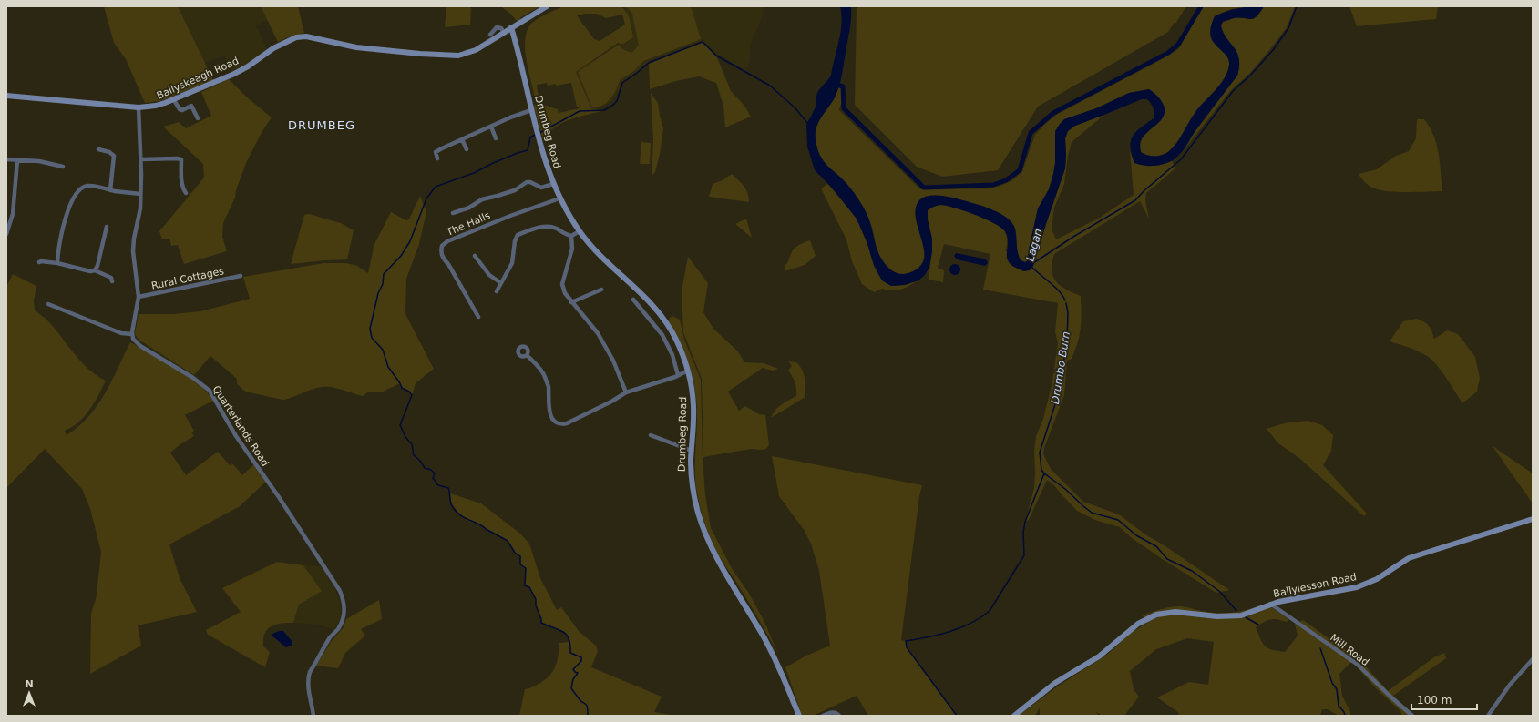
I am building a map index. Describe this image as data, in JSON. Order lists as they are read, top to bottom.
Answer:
{
  "streets": {
    "main road": ["Ballyskeagh Road", "Drumbeg Road", "Ballylesson Road"],
    "street": [
      "The Halls",
      "Rural Cottages",
      "Quarterlands Road",
      "Mill Road"
    ]
  },
  "crossings": [
    ["Ballyskeagh Road", "Drumbeg Road"],
    ["Drumbeg Road", "The Halls"],
    ["Ballylesson Road", "Mill Road"]
  ],
  "districts": ["DRUMBEG"],
  "water": ["Lagan", "Drumbo Burn"],
  "scale_bar": "100 m",
  "north": "top"
}
